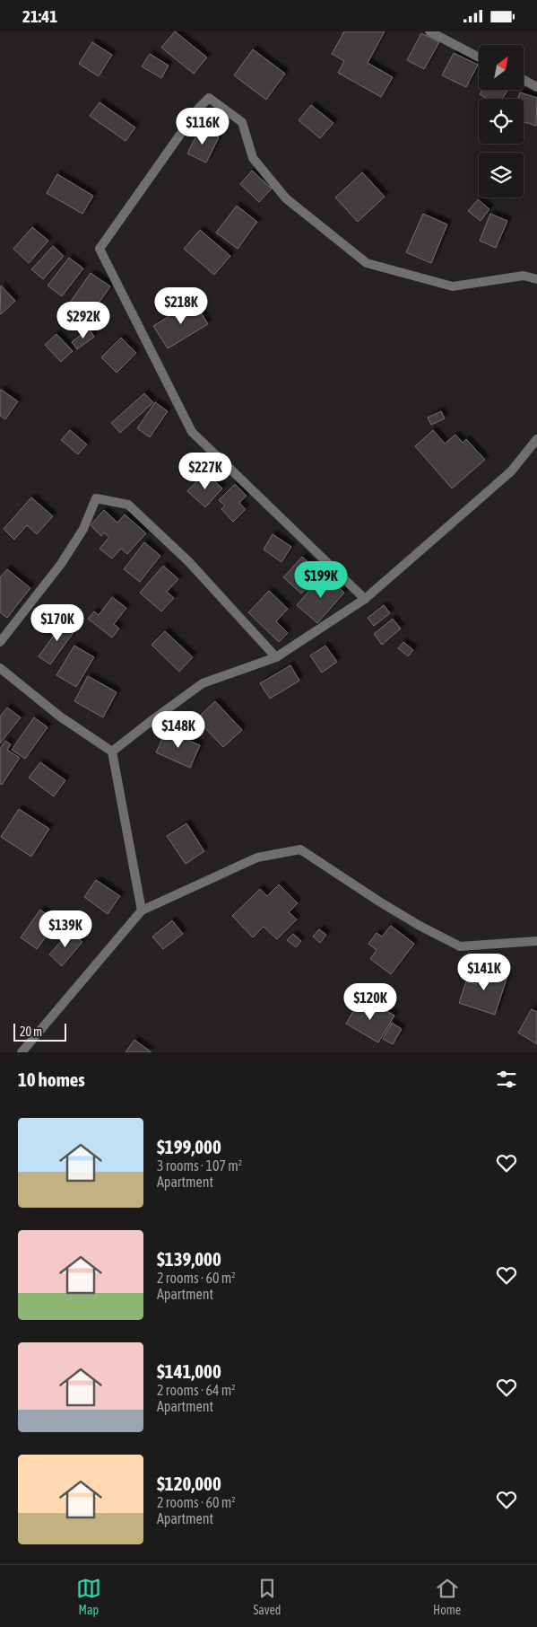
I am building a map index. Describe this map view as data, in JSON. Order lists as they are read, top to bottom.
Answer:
{
  "scale_bar": "20 m",
  "north": "top right",
  "page": {
    "status": "21:41",
    "price": [
      "$116K",
      "$218K",
      "$292K",
      "$227K",
      "$199K",
      "$170K",
      "$148K",
      "$139K",
      "$141K",
      "$120K"
    ],
    "scale": "20 m",
    "heading": "10 homes",
    "list": [
      {
        "name": "$199,000",
        "note": "3 rooms · 107 m² · Apartment"
      },
      {
        "name": "$139,000",
        "note": "2 rooms · 60 m² · Apartment"
      },
      {
        "name": "$141,000",
        "note": "2 rooms · 64 m² · Apartment"
      },
      {
        "name": "$120,000",
        "note": "2 rooms · 60 m² · Apartment"
      }
    ],
    "tabs": ["Map", "Saved", "Home"]
  }
}
